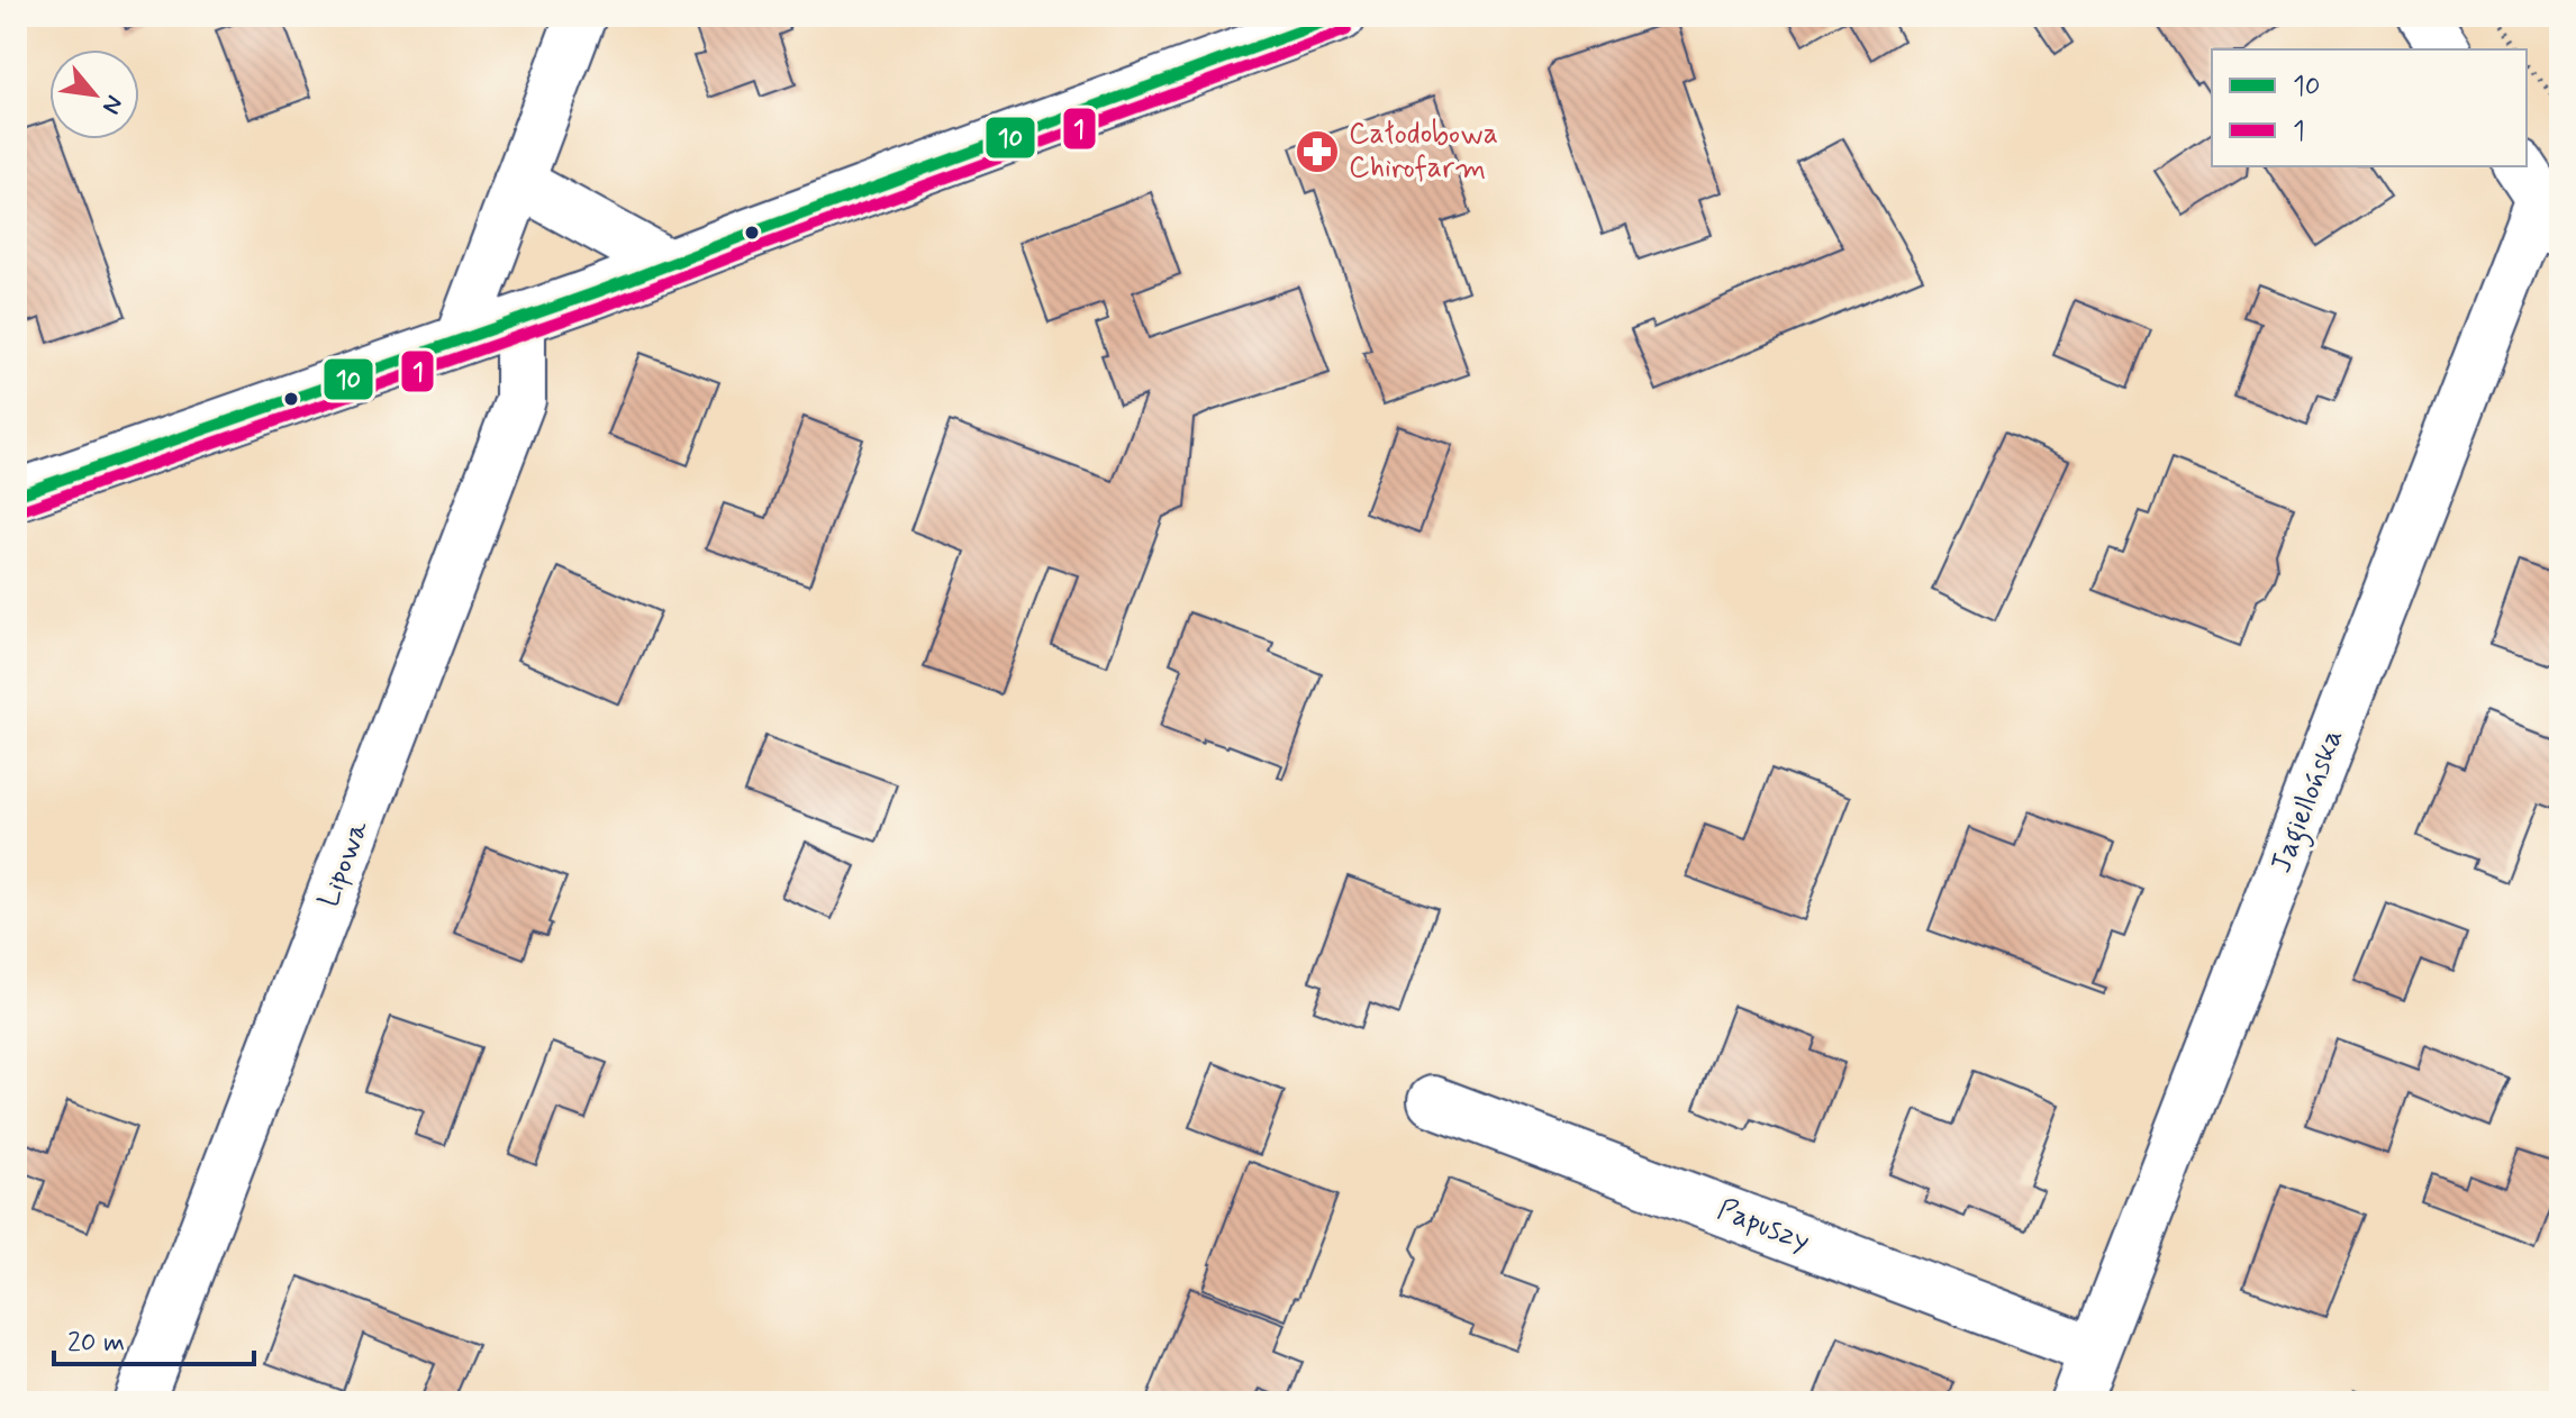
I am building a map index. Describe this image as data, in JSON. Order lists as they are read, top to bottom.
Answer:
{
  "streets": {
    "street": ["Jagiellońska", "Lipowa", "Papuszy"]
  },
  "crossings": [
    ["Jagiellońska", "Papuszy"]
  ],
  "places": {
    "pharmacy": ["Całodobowa Chirofarm"]
  },
  "lines": ["transit line 10", "transit line 1"],
  "legend": ["10", "1"],
  "scale_bar": "20 m",
  "north": "bottom right"
}
